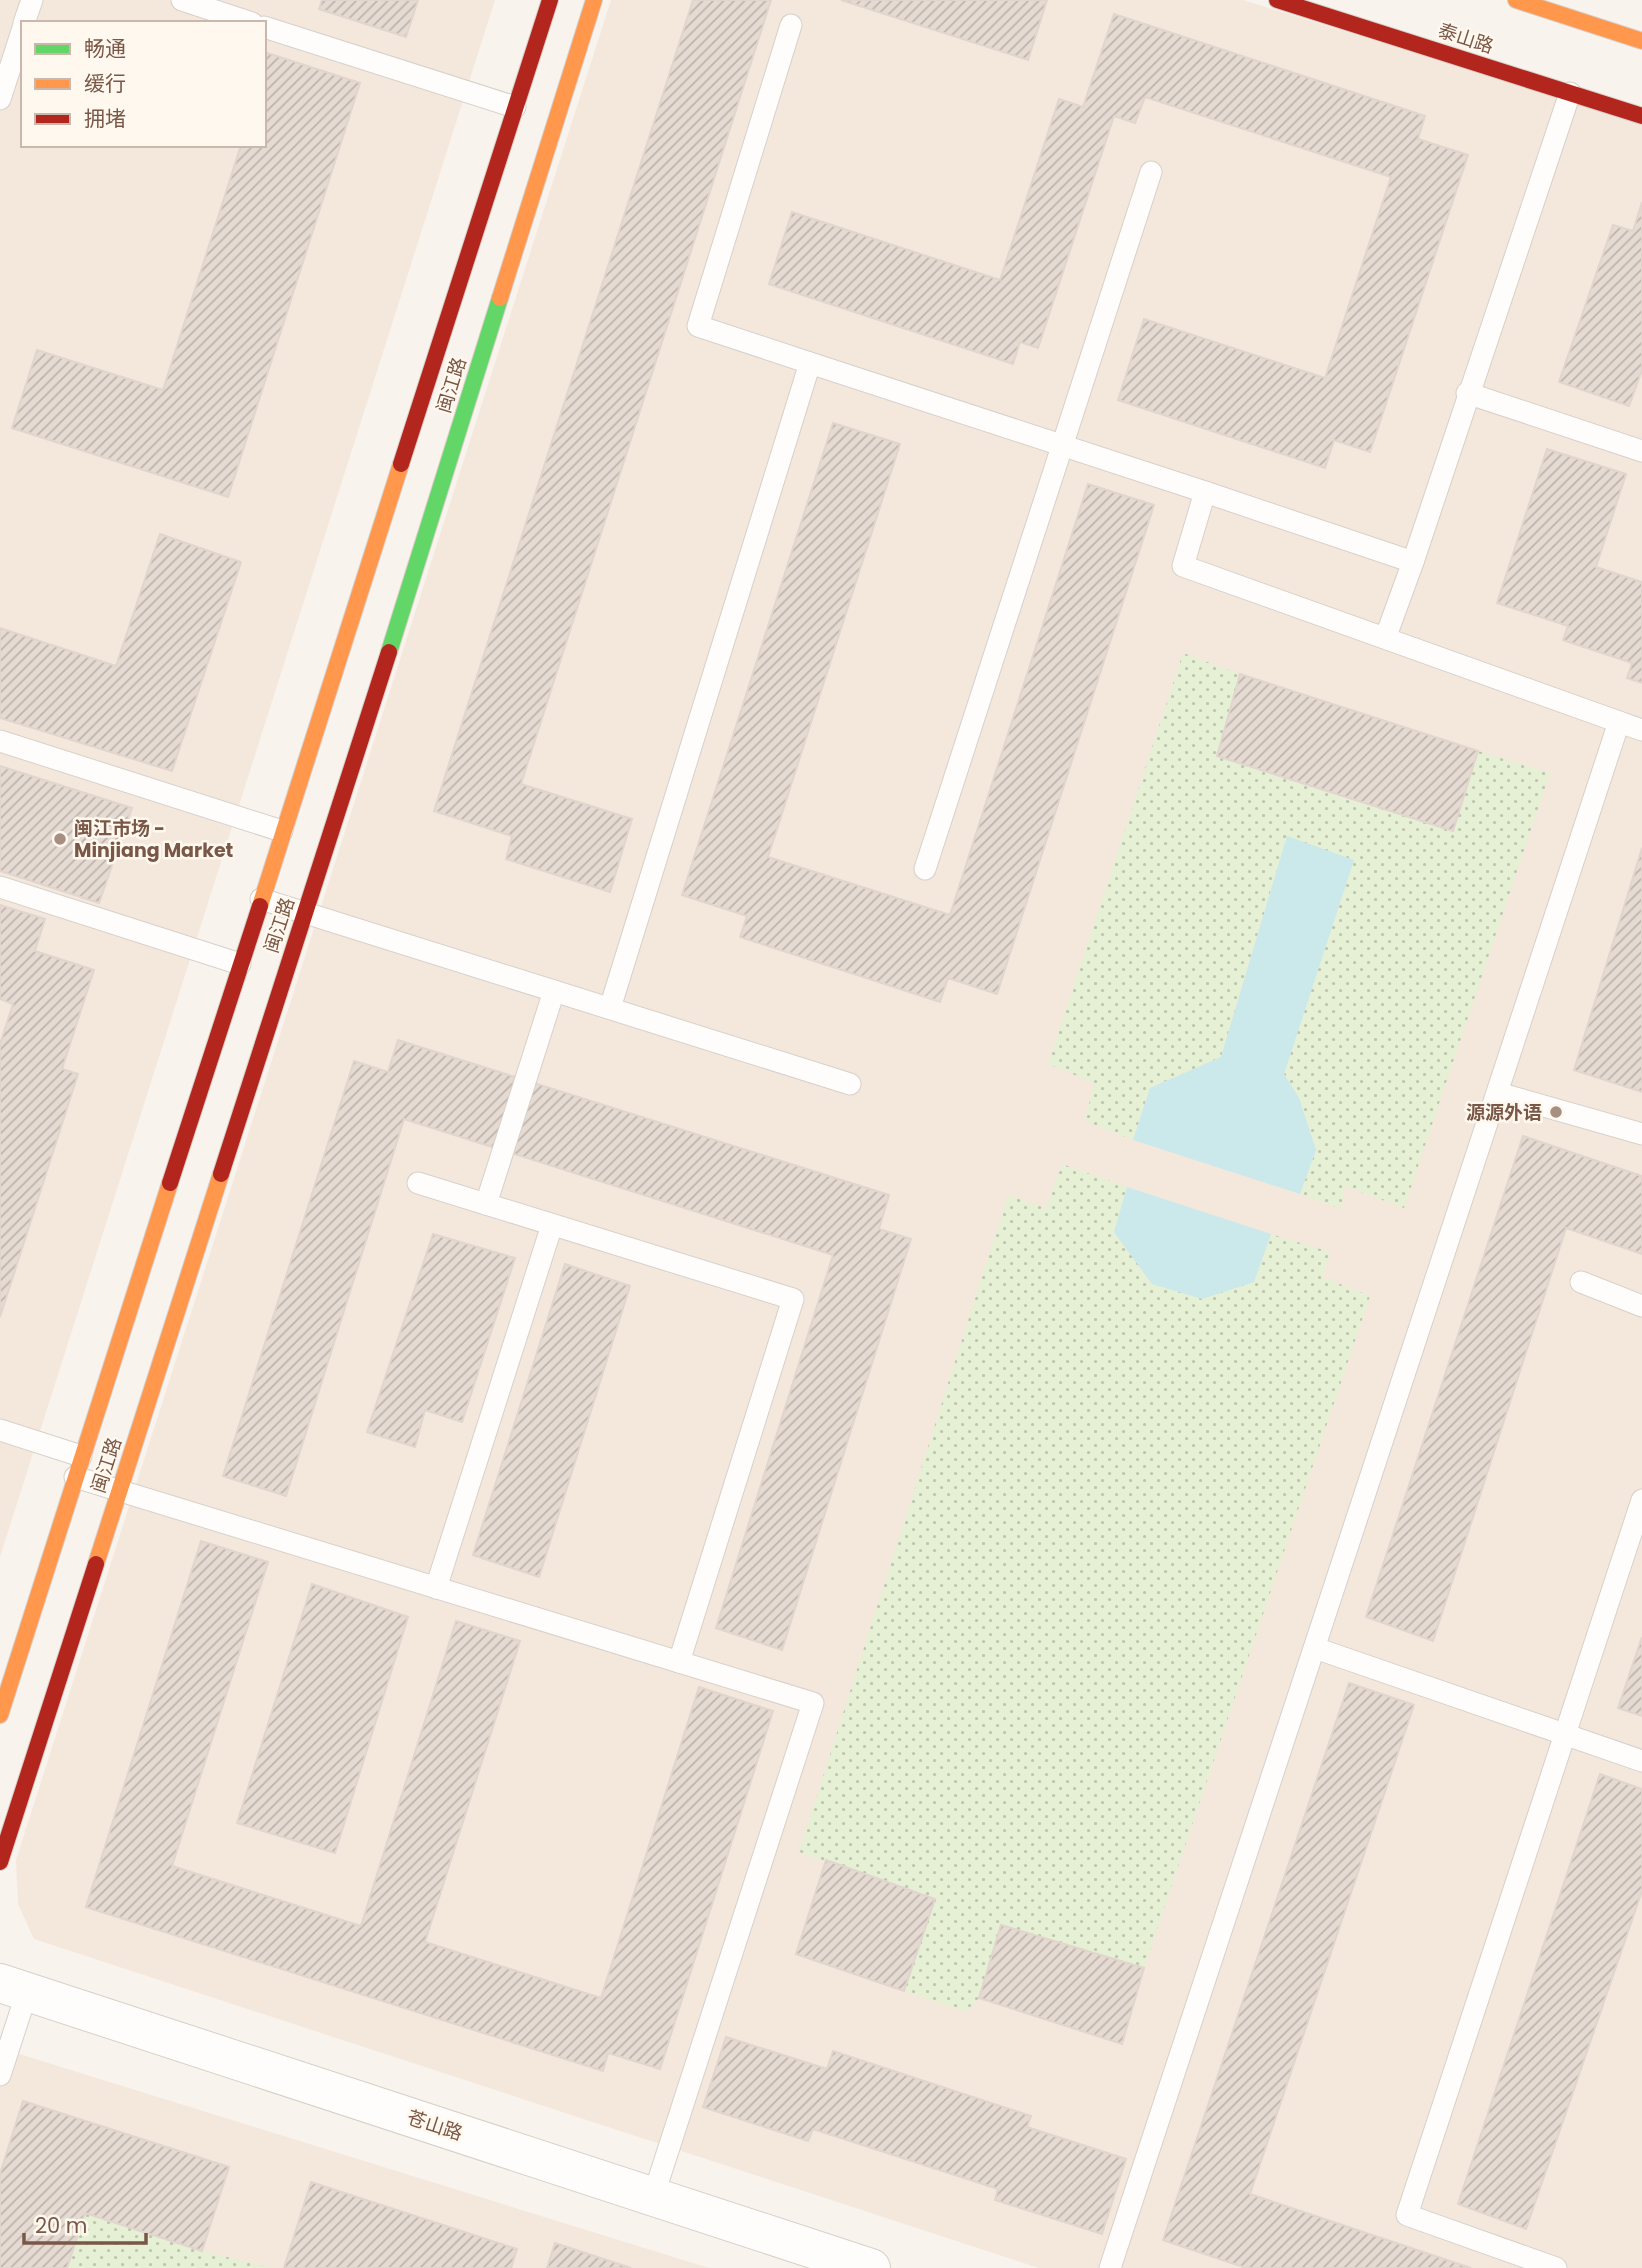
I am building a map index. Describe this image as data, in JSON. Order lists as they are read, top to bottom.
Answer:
{
  "streets": {
    "main road": ["泰山路", "闽江路"],
    "street": ["苍山路"]
  },
  "places": ["闽江市场 - Minjiang Market", "源源外语"],
  "legend": ["畅通", "缓行", "拥堵"],
  "scale_bar": "20 m"
}
